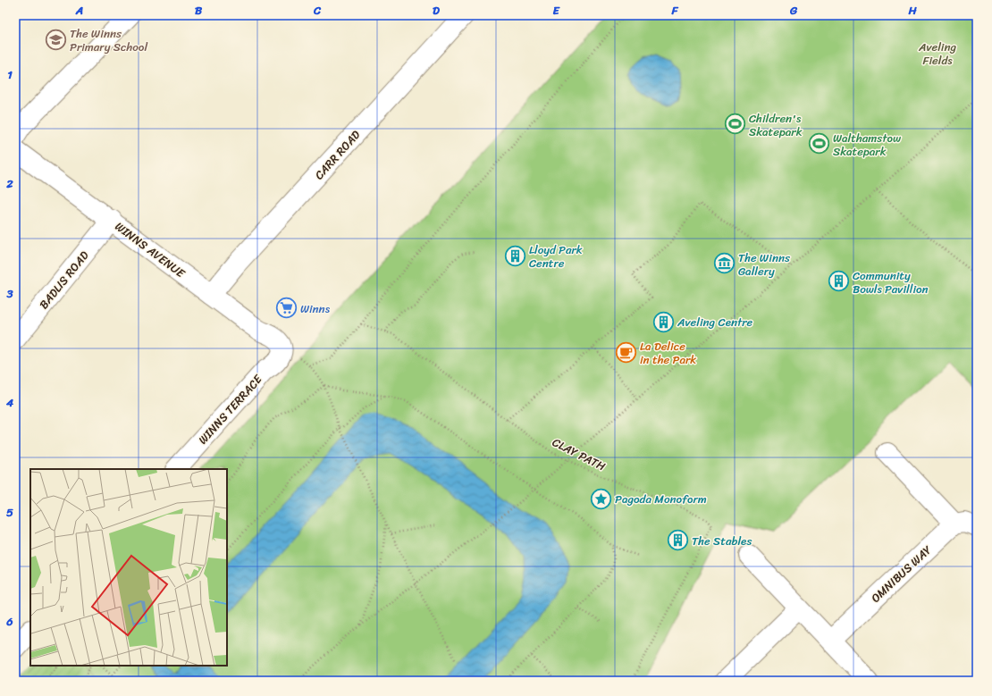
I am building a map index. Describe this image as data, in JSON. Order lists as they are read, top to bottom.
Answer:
{
  "streets": {
    "street": [
      "CARR ROAD",
      "WINNS AVENUE",
      "BADLIS ROAD",
      "WINNS TERRACE",
      "OMNIBUS WAY"
    ],
    "path": ["CLAY PATH"]
  },
  "crossings": [
    ["CARR ROAD", "WINNS AVENUE"],
    ["WINNS AVENUE", "BADLIS ROAD"],
    ["WINNS AVENUE", "WINNS TERRACE"]
  ],
  "parks": ["Aveling Fields"],
  "places": {
    "school or university": ["The Winns Primary School"],
    "sports": ["Children's Skatepark", "Walthamstow Skatepark"],
    "building": [
      "Lloyd Park Centre",
      "Community Bowls Pavillion",
      "Aveling Centre",
      "The Stables"
    ],
    "museum": ["The Winns Gallery"],
    "supermarket": ["Winns"],
    "cafe": ["La Delice in the Park"],
    "place": ["Pagoda Monoform"]
  },
  "grid": {
    "columns": [
      "A",
      "B",
      "C",
      "D",
      "E",
      "F",
      "G",
      "H"
    ],
    "rows": [
      "1",
      "2",
      "3",
      "4",
      "5",
      "6"
    ]
  }
}
